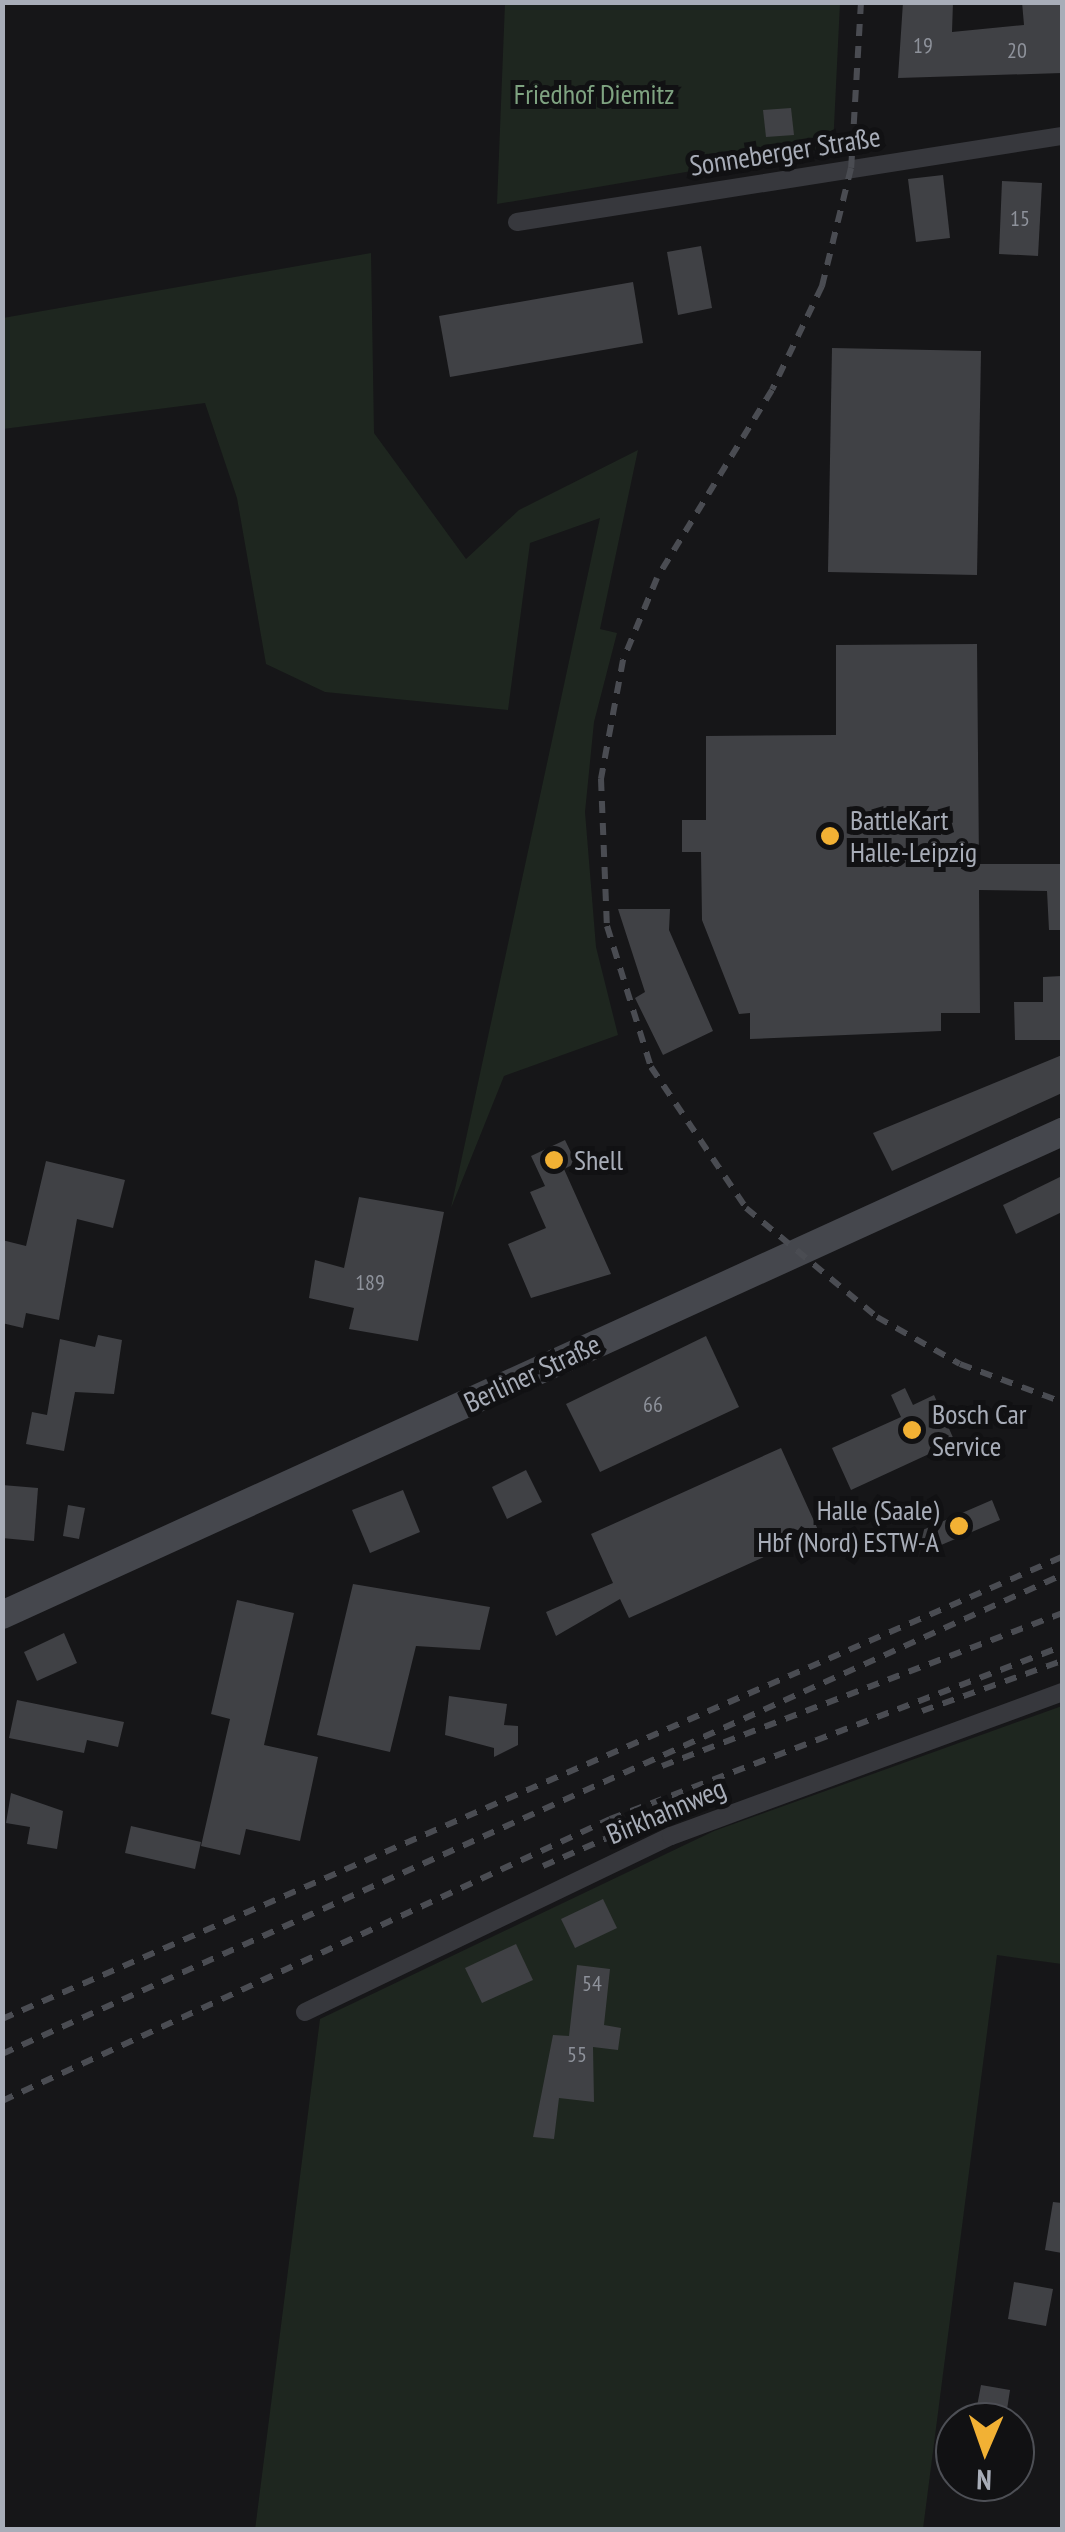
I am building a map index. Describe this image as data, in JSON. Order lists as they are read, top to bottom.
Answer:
{
  "streets": {
    "street": ["Sonneberger Straße", "Berliner Straße", "Birkhahnweg"]
  },
  "parks": ["Friedhof Diemitz"],
  "places": [
    "BattleKart Halle-Leipzig",
    "Shell",
    "Bosch Car Service",
    "Halle (Saale) Hbf (Nord) ESTW-A"
  ],
  "house_numbers": [
    "19",
    "20",
    "15",
    "189",
    "66",
    "54",
    "55"
  ],
  "north": "bottom"
}
